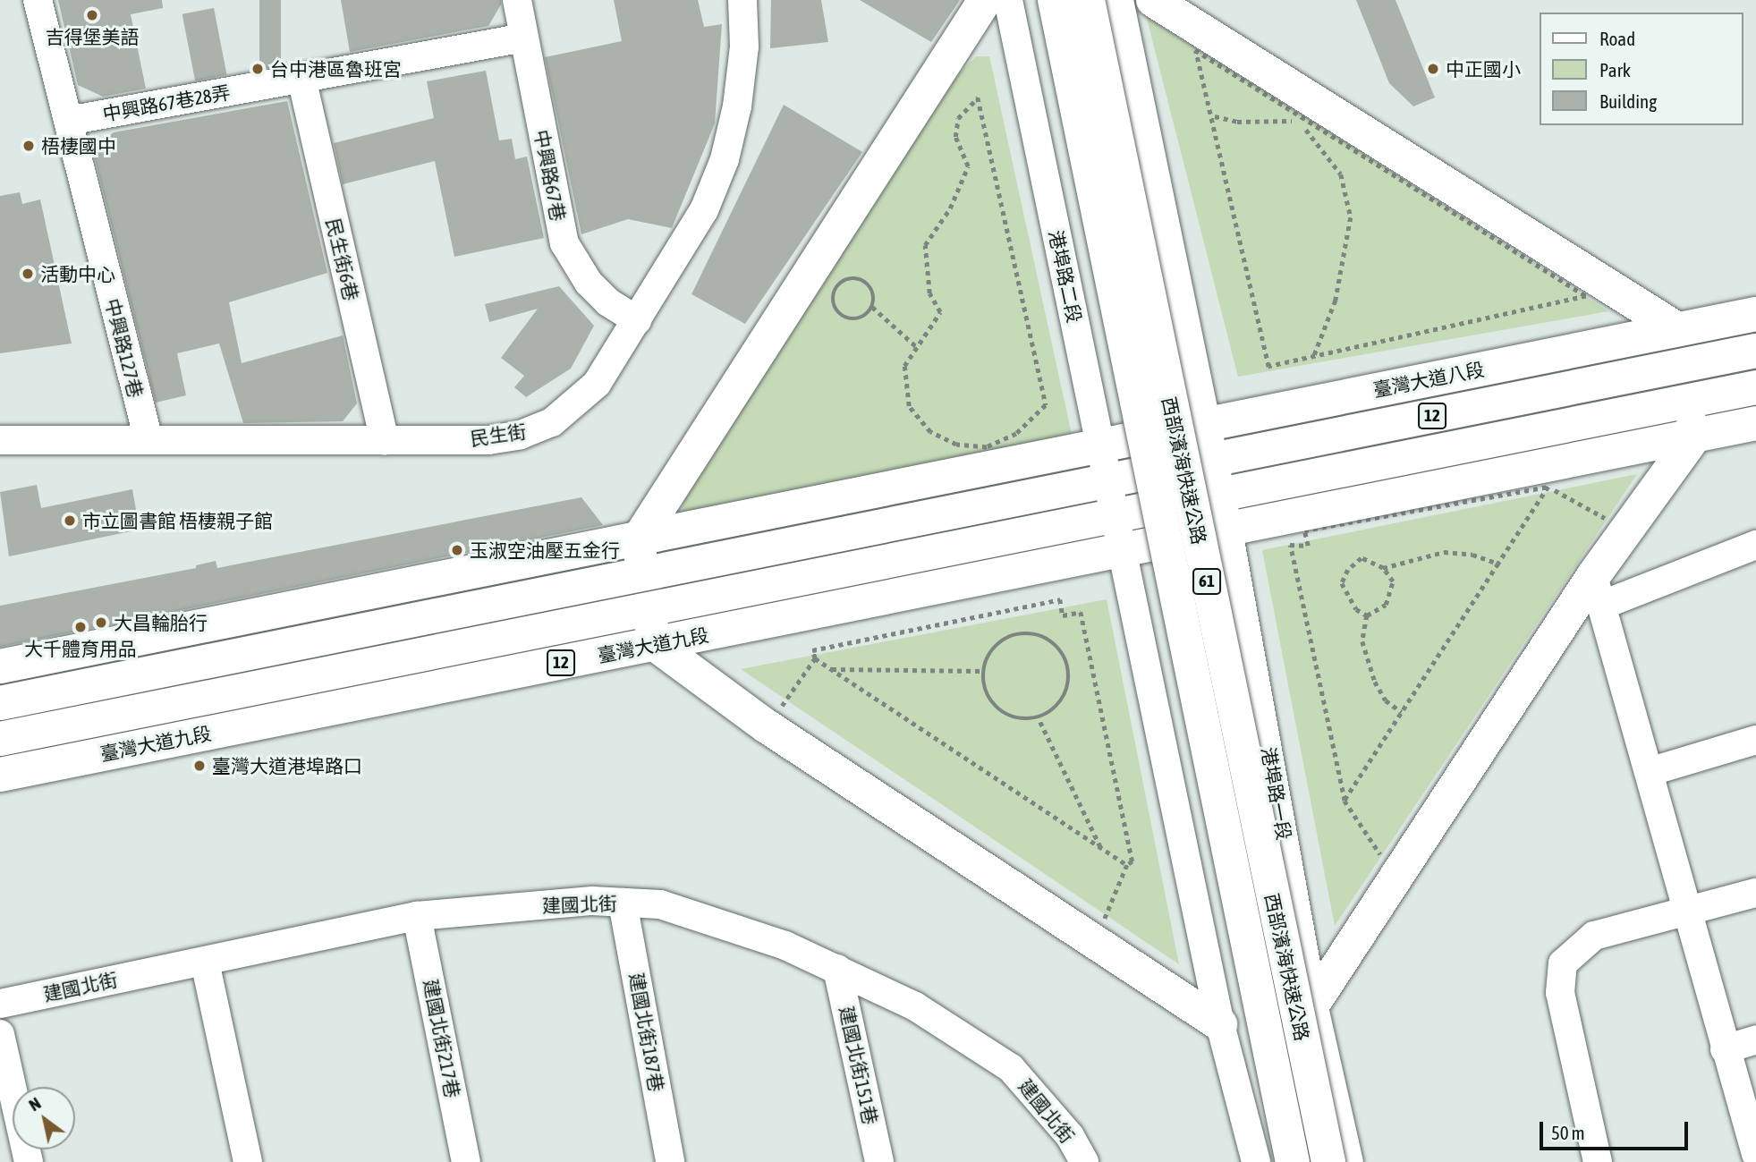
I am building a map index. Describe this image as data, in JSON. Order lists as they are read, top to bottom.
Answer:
{
  "streets": {
    "main road": [
      "臺灣大道八段",
      "12",
      "西部濱海快速公路",
      "61",
      "臺灣大道九段"
    ],
    "street": [
      "中興路67巷28弄",
      "中興路67巷",
      "民生街6巷",
      "港埠路二段",
      "中興路127巷",
      "民生街",
      "港埠路一段",
      "建國北街",
      "建國北街187巷",
      "建國北街217巷",
      "建國北街151巷"
    ]
  },
  "crossings": [
    ["中興路67巷28弄", "中興路67巷"],
    ["中興路67巷28弄", "民生街6巷"],
    ["中興路67巷28弄", "中興路127巷"],
    ["中興路67巷", "民生街"],
    ["民生街6巷", "民生街"],
    ["港埠路二段", "臺灣大道八段"],
    ["港埠路二段", "12"],
    ["港埠路二段", "臺灣大道九段"],
    ["中興路127巷", "民生街"],
    ["臺灣大道八段", "12"],
    ["臺灣大道八段", "港埠路一段"],
    ["12", "臺灣大道九段"],
    ["12", "港埠路一段"],
    ["建國北街", "建國北街187巷"],
    ["建國北街", "建國北街217巷"],
    ["建國北街", "建國北街151巷"]
  ],
  "places": [
    "吉得堡美語",
    "台中港區魯班宮",
    "中正國小",
    "梧棲國中",
    "活動中心",
    "市立圖書館 梧棲親子館",
    "玉淑空油壓五金行",
    "大昌輪胎行",
    "大千體育用品",
    "臺灣大道港埠路口"
  ],
  "legend": ["Road", "Park", "Building"],
  "scale_bar": "50 m",
  "north": "top left"
}
